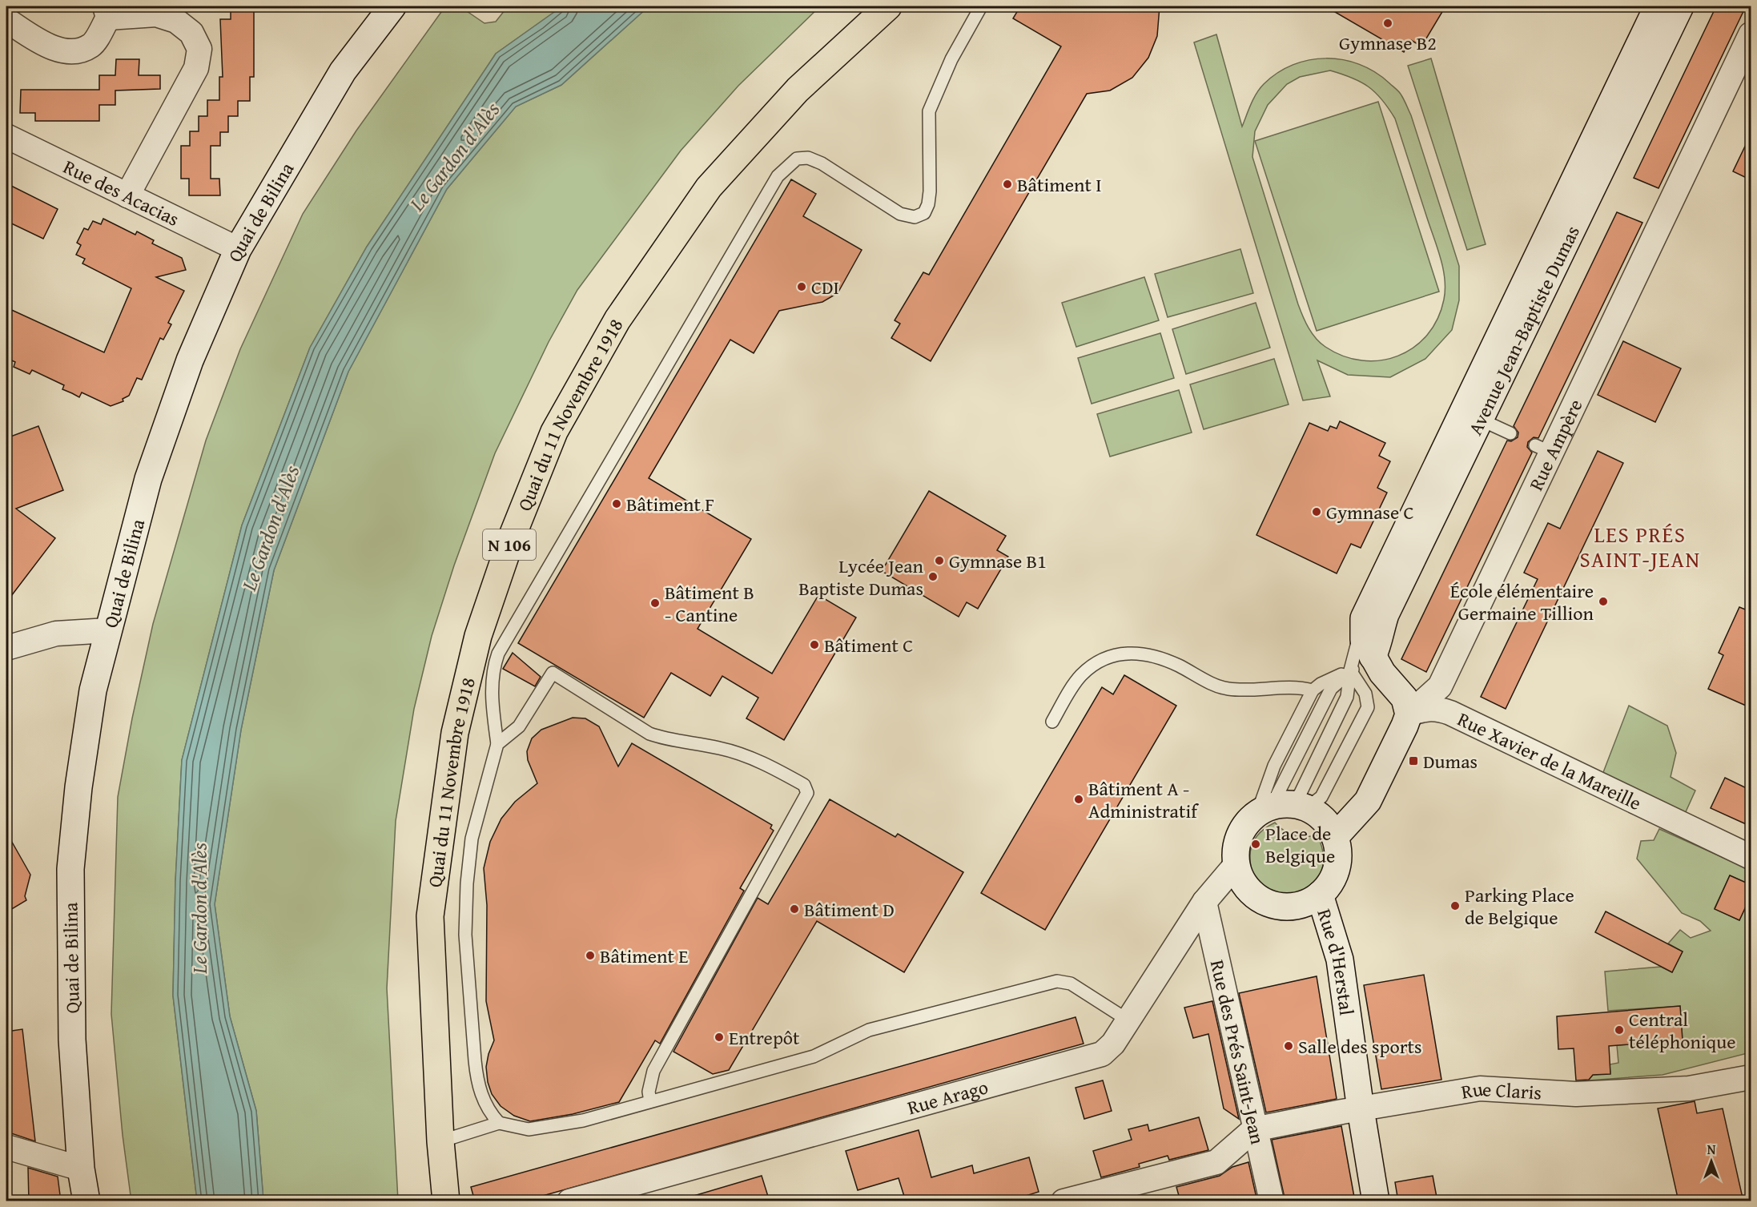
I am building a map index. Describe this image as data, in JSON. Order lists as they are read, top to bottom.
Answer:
{
  "streets": {
    "main road": ["Quai du 11 Novembre 1918", "N 106"],
    "street": [
      "Rue des Acacias",
      "Quai de Bilina",
      "Avenue Jean-Baptiste Dumas",
      "Rue Ampère",
      "Rue Xavier de la Mareille",
      "Rue d'Herstal",
      "Rue des Prés Saint-Jean",
      "Rue Claris",
      "Rue Arago"
    ]
  },
  "crossings": [
    ["Rue des Acacias", "Quai de Bilina"],
    ["Avenue Jean-Baptiste Dumas", "Rue Ampère"],
    ["Avenue Jean-Baptiste Dumas", "Rue d'Herstal"],
    ["Avenue Jean-Baptiste Dumas", "Rue Arago"],
    ["Rue Ampère", "Rue Xavier de la Mareille"],
    ["Rue Ampère", "Rue d'Herstal"],
    ["Rue Ampère", "Rue Arago"],
    ["Rue d'Herstal", "Rue Claris"],
    ["Rue d'Herstal", "Rue Arago"],
    ["Rue des Prés Saint-Jean", "Rue Claris"],
    ["Rue des Prés Saint-Jean", "Rue Arago"]
  ],
  "districts": ["LES PRÉS SAINT-JEAN"],
  "water": ["Le Gardon d'Alès"],
  "places": {
    "other": [
      "Gymnase B2",
      "Bâtiment I",
      "CDI",
      "Bâtiment F",
      "Gymnase C",
      "Gymnase B1",
      "Lycée Jean Baptiste Dumas",
      "École élémentaire Germaine Tillion",
      "Bâtiment B - Cantine",
      "Bâtiment C",
      "Bâtiment A - Administratif",
      "Place de Belgique",
      "Parking Place de Belgique",
      "Bâtiment D",
      "Bâtiment E",
      "Central téléphonique",
      "Entrepôt",
      "Salle des sports"
    ],
    "transit": ["Dumas"]
  },
  "north": "top"
}
